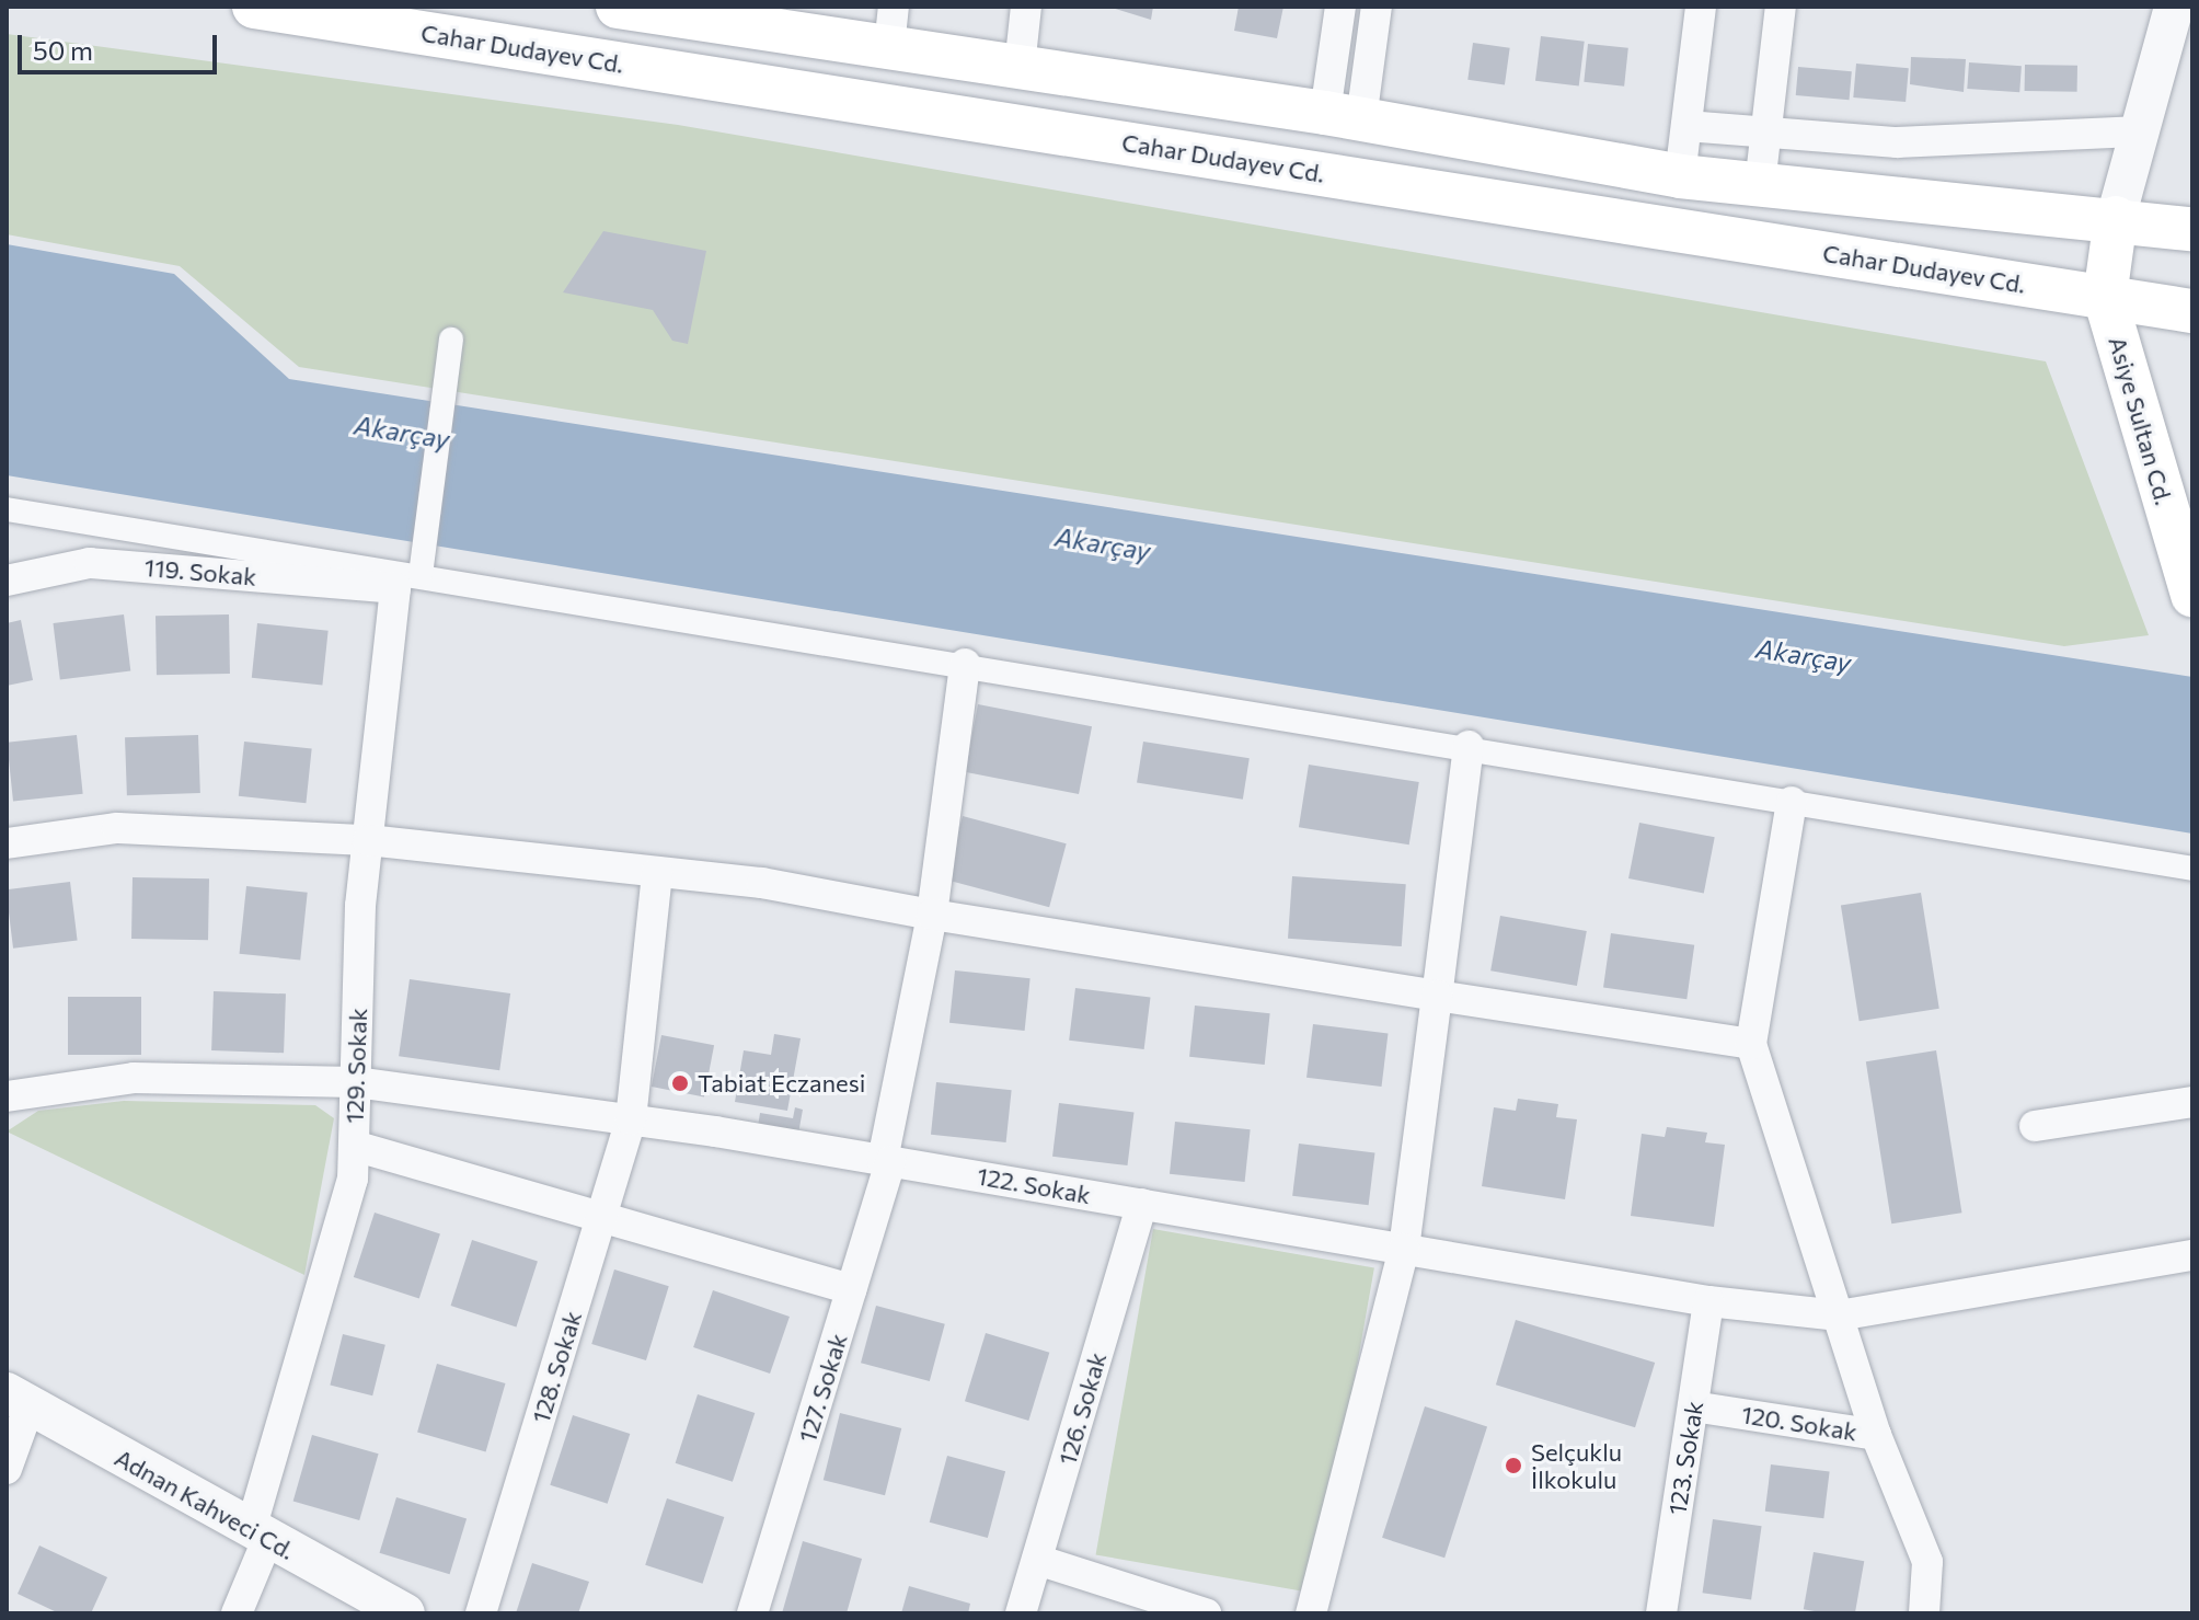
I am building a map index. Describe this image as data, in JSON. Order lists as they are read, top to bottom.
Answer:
{
  "streets": {
    "main road": ["Cahar Dudayev Cd.", "Asiye Sultan Cd."],
    "street": [
      "119. Sokak",
      "129. Sokak",
      "122. Sokak",
      "128. Sokak",
      "127. Sokak",
      "126. Sokak",
      "120. Sokak",
      "123. Sokak",
      "Adnan Kahveci Cd."
    ]
  },
  "crossings": [
    ["Cahar Dudayev Cd.", "Asiye Sultan Cd."],
    ["119. Sokak", "129. Sokak"],
    ["129. Sokak", "122. Sokak"],
    ["129. Sokak", "Adnan Kahveci Cd."],
    ["122. Sokak", "128. Sokak"],
    ["122. Sokak", "127. Sokak"],
    ["122. Sokak", "126. Sokak"],
    ["122. Sokak", "123. Sokak"],
    ["120. Sokak", "123. Sokak"]
  ],
  "water": ["Akarçay"],
  "places": ["Tabiat Eczanesi", "Selçuklu İlkokulu"],
  "scale_bar": "50 m"
}
